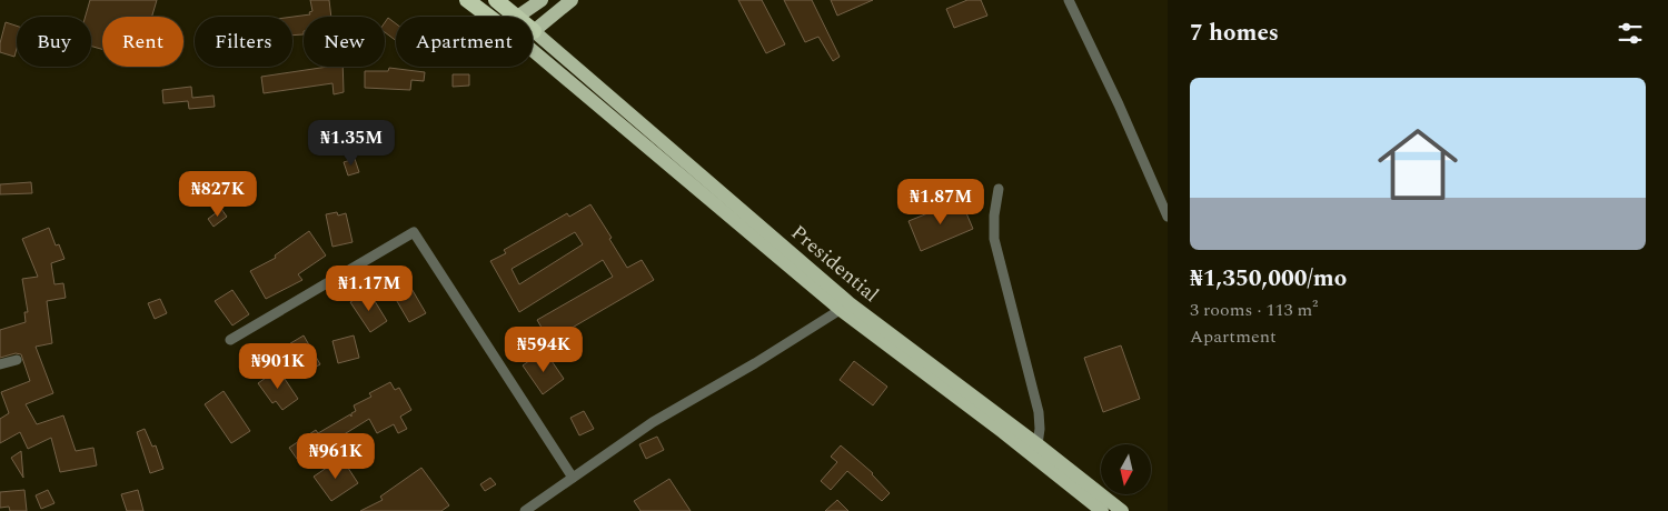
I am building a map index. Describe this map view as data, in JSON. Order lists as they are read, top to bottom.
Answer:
{
  "streets": {
    "main road": ["Presidential"]
  },
  "north": "bottom",
  "page": {
    "heading": "7 homes",
    "chip": [
      "Buy",
      "Rent",
      "Filters",
      "New",
      "Apartment"
    ],
    "list": [
      {
        "name": "₦1,350,000/mo",
        "note": "3 rooms · 113 m² · Apartment"
      }
    ],
    "price": [
      "₦1.35M",
      "₦827K",
      "₦1.87M",
      "₦1.17M",
      "₦594K",
      "₦901K",
      "₦961K"
    ]
  }
}
